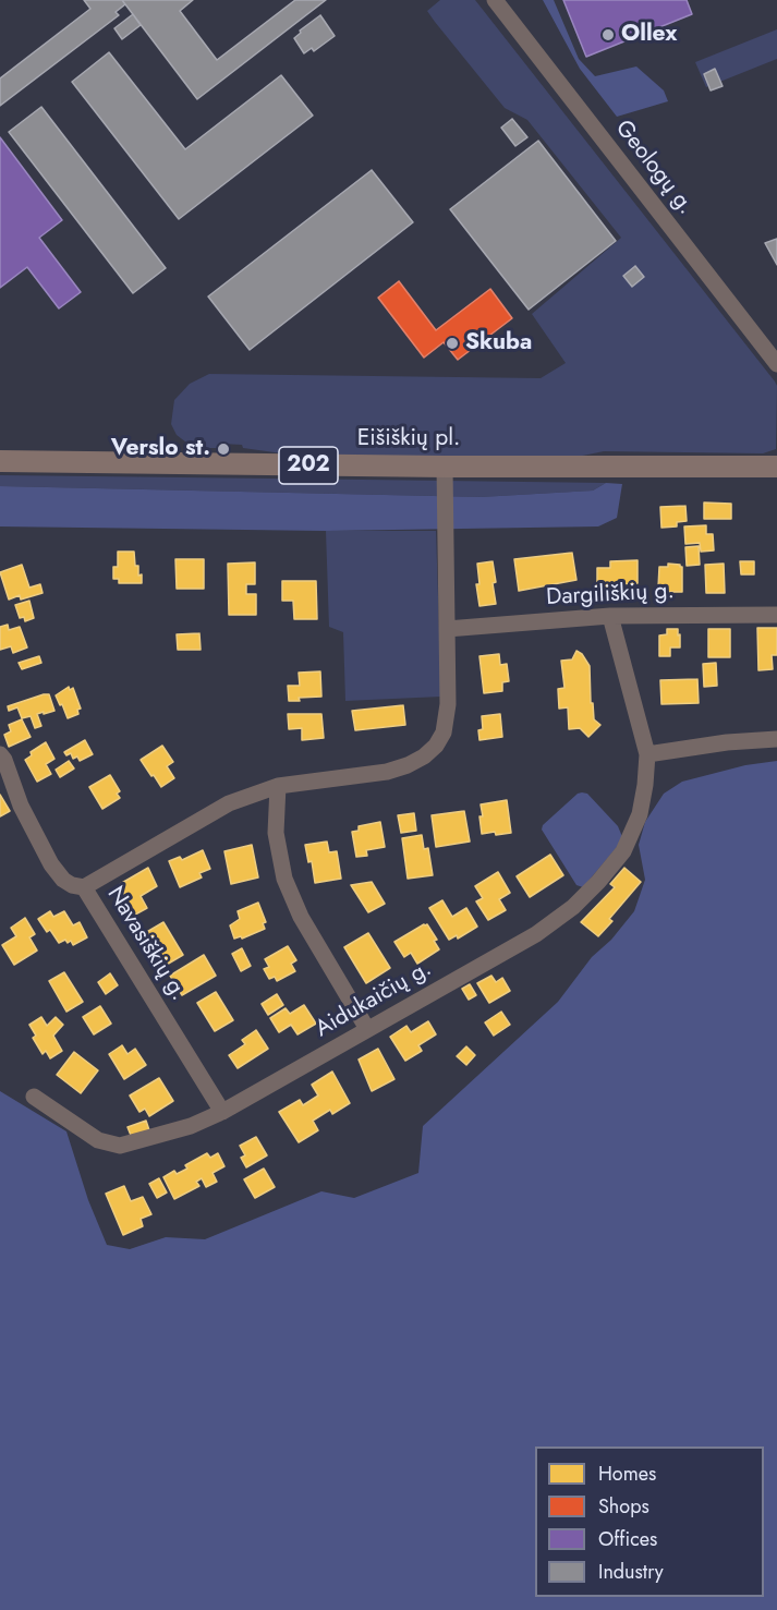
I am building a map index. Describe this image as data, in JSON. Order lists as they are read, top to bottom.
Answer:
{
  "streets": {
    "main road": ["Eišiškių pl.", "202"],
    "street": [
      "Geologų g.",
      "Dargiliškių g.",
      "Navasiškių g.",
      "Aidukaičių g."
    ]
  },
  "crossings": [
    ["Eišiškių pl.", "Navasiškių g."],
    ["Dargiliškių g.", "Navasiškių g."],
    ["Dargiliškių g.", "Aidukaičių g."],
    ["Navasiškių g.", "Aidukaičių g."]
  ],
  "places": ["Ollex", "Skuba", "Verslo st."],
  "legend": [
    "Homes",
    "Shops",
    "Offices",
    "Industry"
  ]
}
